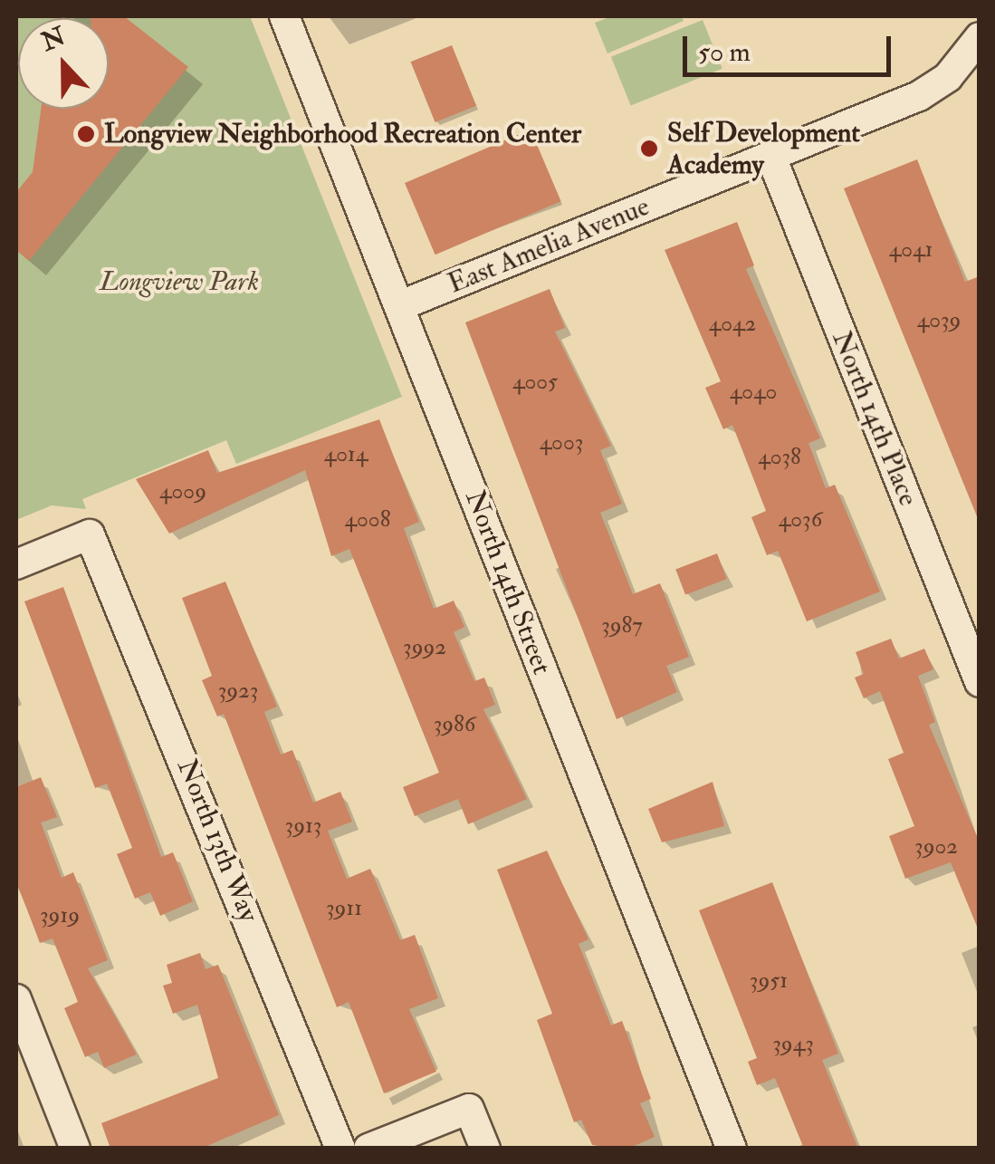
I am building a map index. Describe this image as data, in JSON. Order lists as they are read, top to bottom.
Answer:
{
  "streets": {
    "street": [
      "East Amelia Avenue",
      "North 14th Place",
      "North 14th Street",
      "North 13th Way"
    ]
  },
  "crossings": [
    ["East Amelia Avenue", "North 14th Place"],
    ["East Amelia Avenue", "North 14th Street"]
  ],
  "parks": ["Longview Park"],
  "places": ["Longview Neighborhood Recreation Center", "Self Development Academy"],
  "house_numbers": [
    "4041",
    "4039",
    "4042",
    "4005",
    "4040",
    "4003",
    "4014",
    "4038",
    "4009",
    "4008",
    "4036",
    "3987",
    "3992",
    "3923",
    "3986",
    "3913",
    "3902",
    "3911",
    "3919",
    "3951",
    "3943"
  ],
  "scale_bar": "50 m",
  "north": "top"
}
